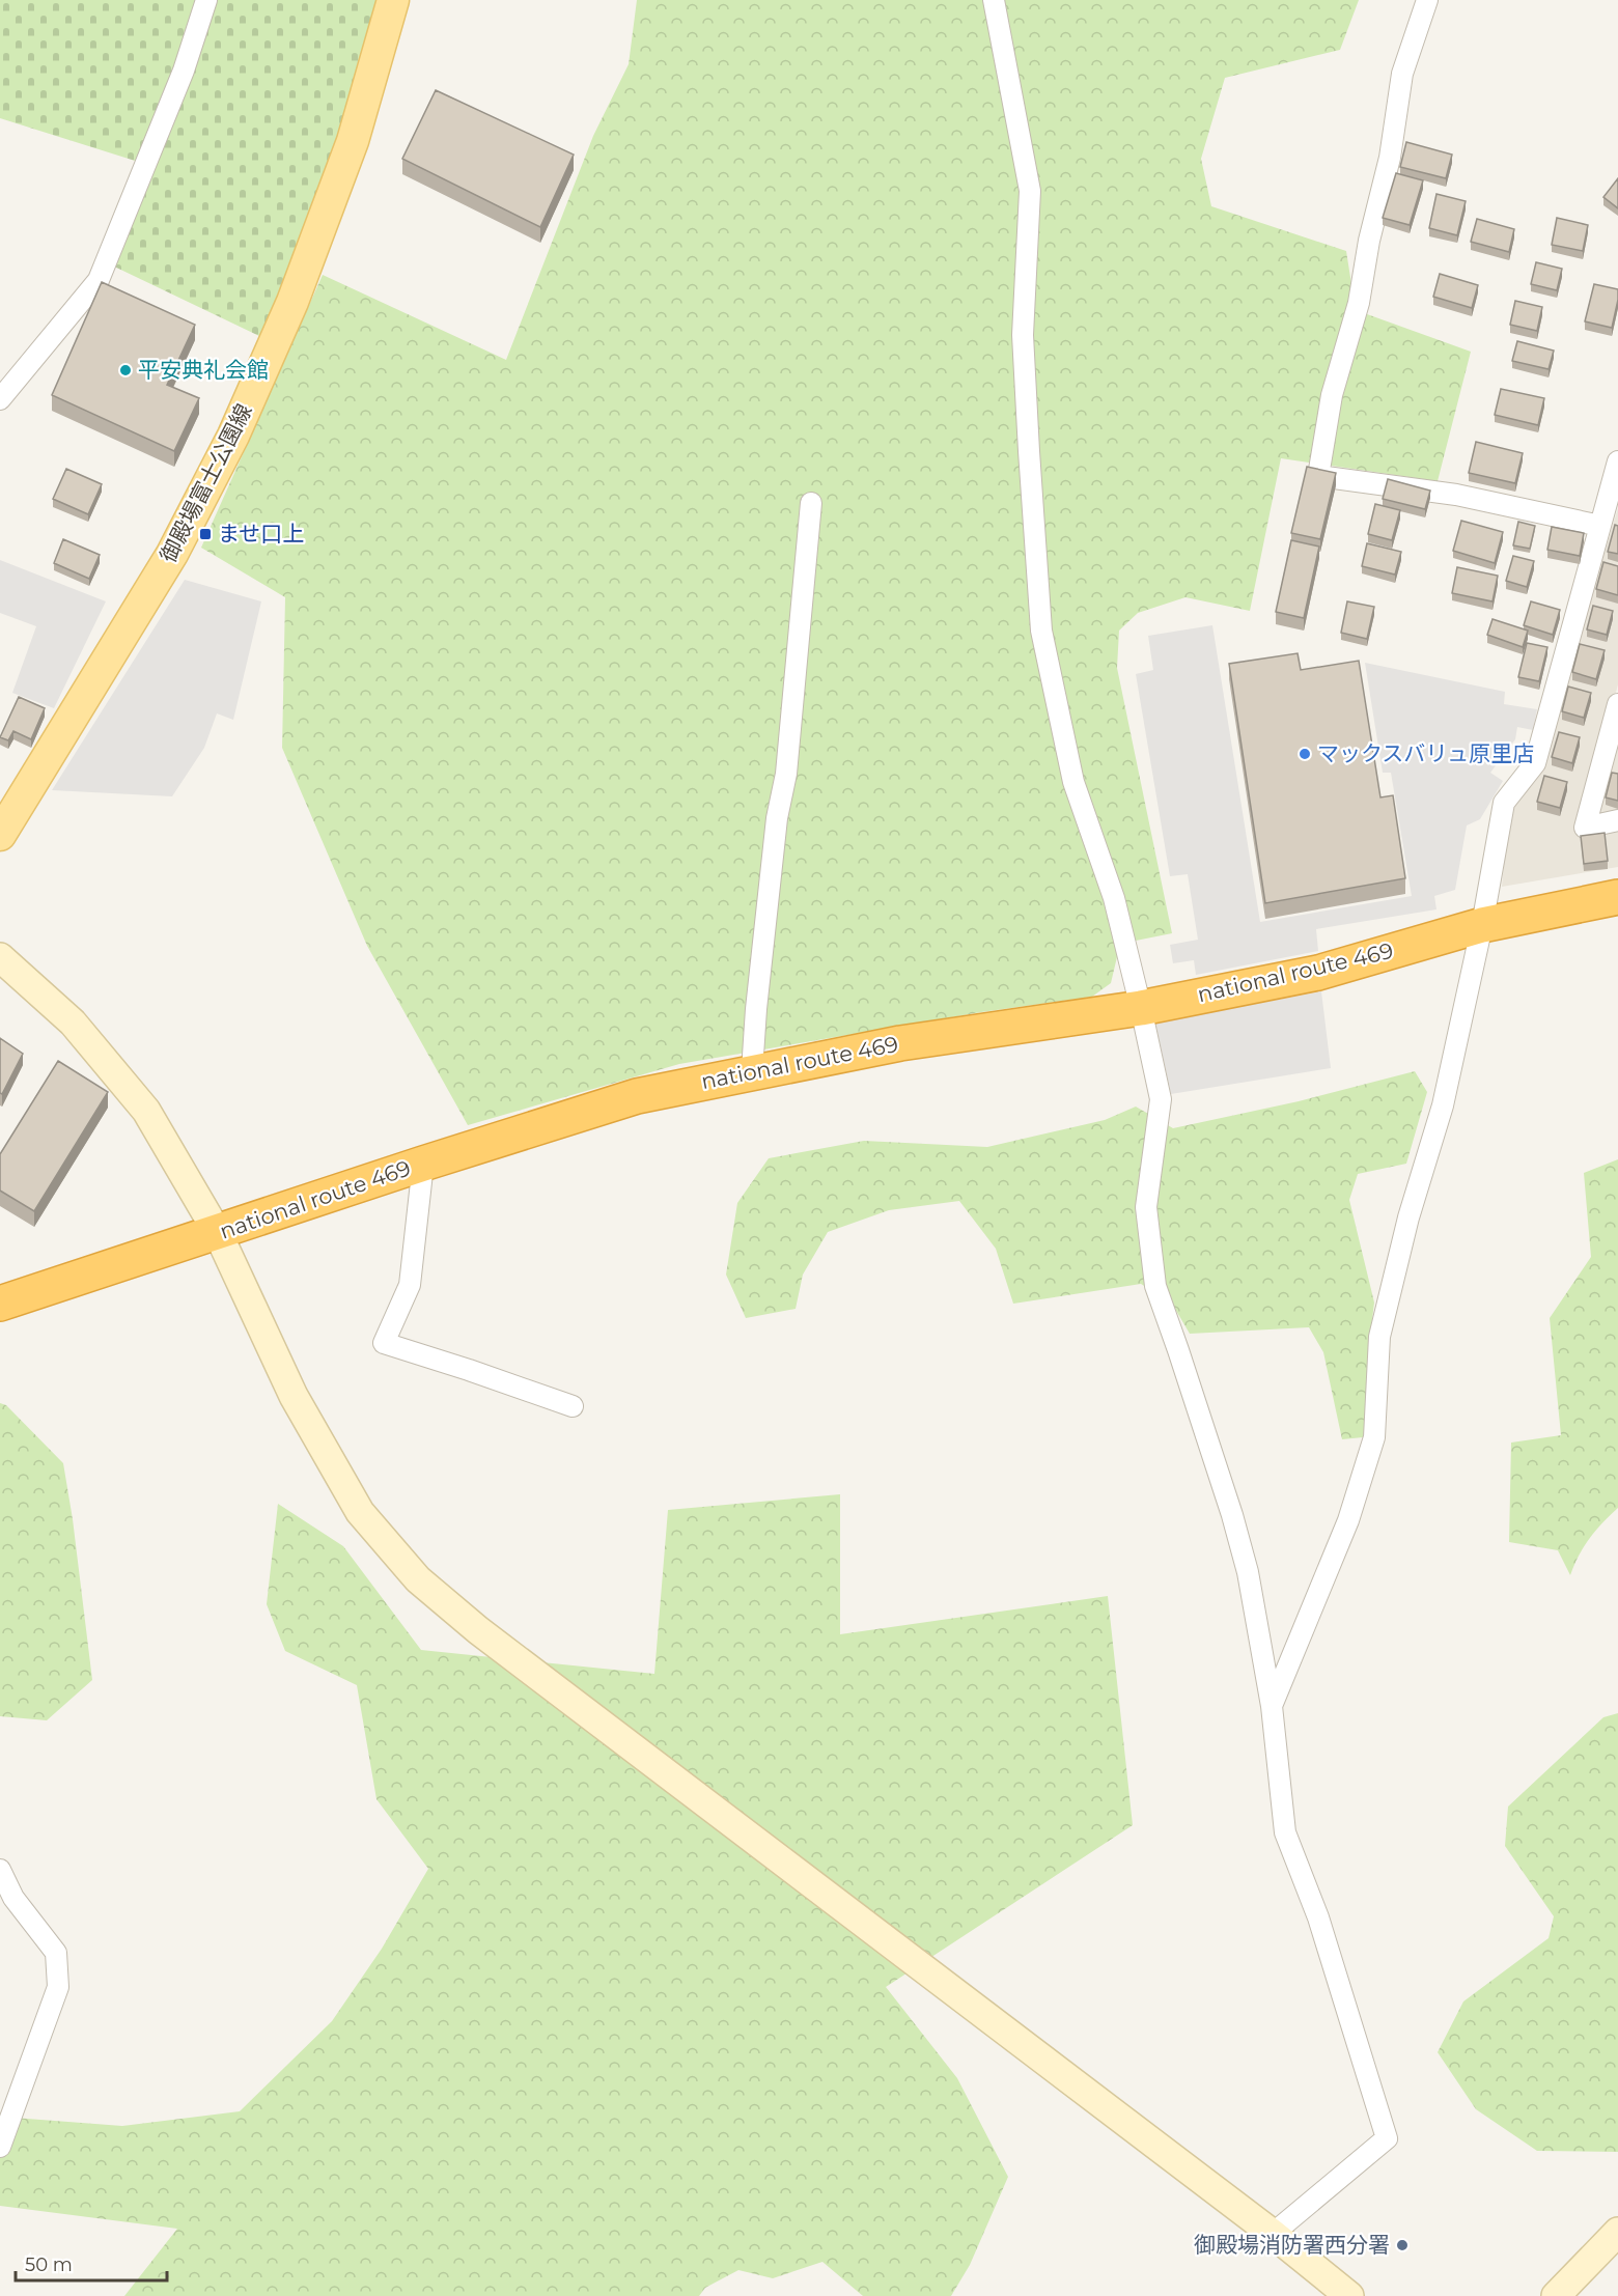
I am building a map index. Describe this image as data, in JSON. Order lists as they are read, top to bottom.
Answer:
{
  "streets": {
    "highway": ["national route 469"],
    "main road": ["御殿場富士公園線"]
  },
  "places": {
    "other": ["平安典礼会館", "マックスバリュ原里店", "御殿場消防署西分署"],
    "transit": ["ませ口上"]
  },
  "scale_bar": "50 m"
}
